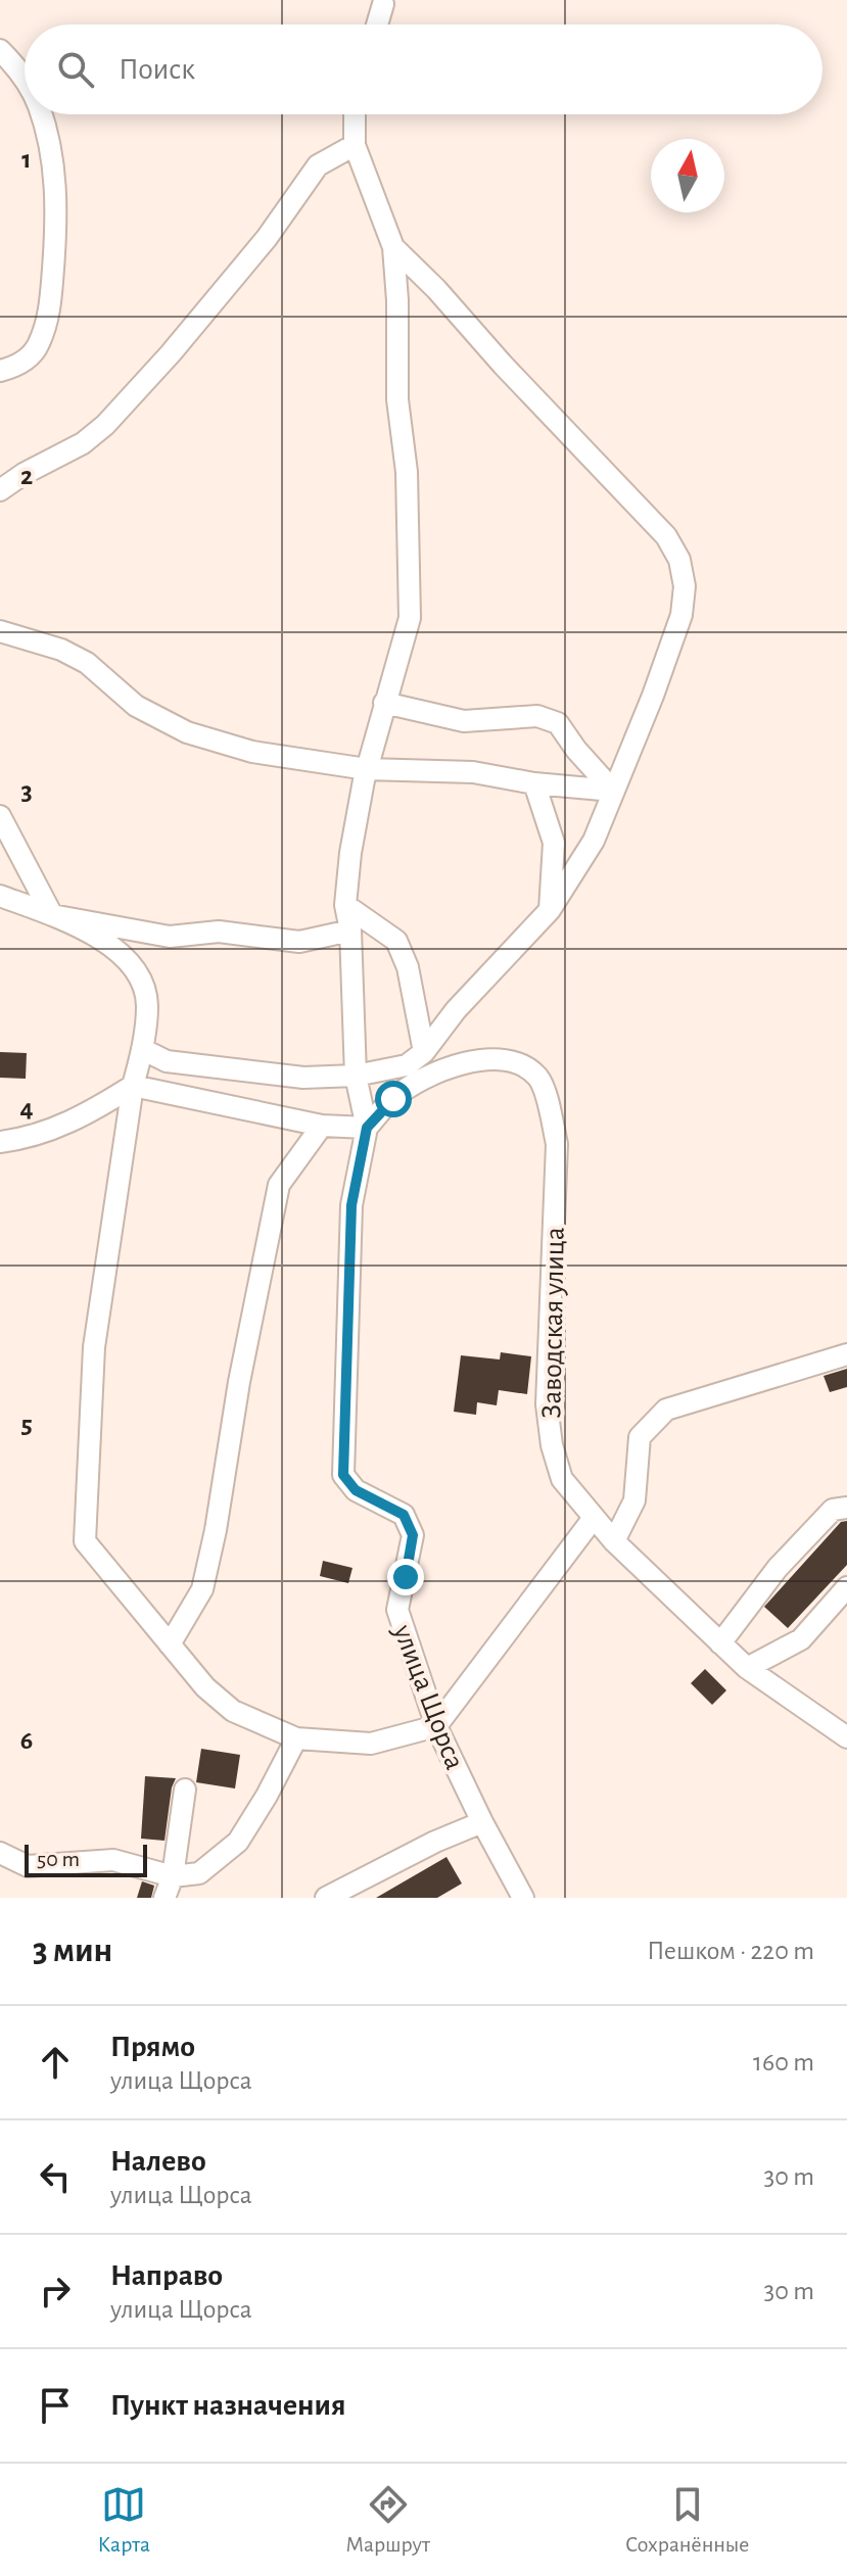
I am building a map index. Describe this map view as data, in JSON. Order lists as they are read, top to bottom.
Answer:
{
  "streets": {
    "street": ["Заводская улица", "улица Щорса"]
  },
  "crossings": [
    ["Заводская улица", "улица Щорса"]
  ],
  "scale_bar": "50 m",
  "north": "top",
  "page": {
    "search": "Поиск",
    "scale": "50 m",
    "heading": ["3 мин", "Пешком · 220 m"],
    "list": [
      ["Прямо", "улица Щорса", "160 m"],
      ["Налево", "улица Щорса", "30 m"],
      ["Направо", "улица Щорса", "30 m"],
      "Пункт назначения"
    ],
    "nav": ["Карта", "Маршрут", "Сохранённые"]
  },
  "grid": {
    "rows": [
      "1",
      "2",
      "3",
      "4",
      "5",
      "6"
    ]
  }
}
